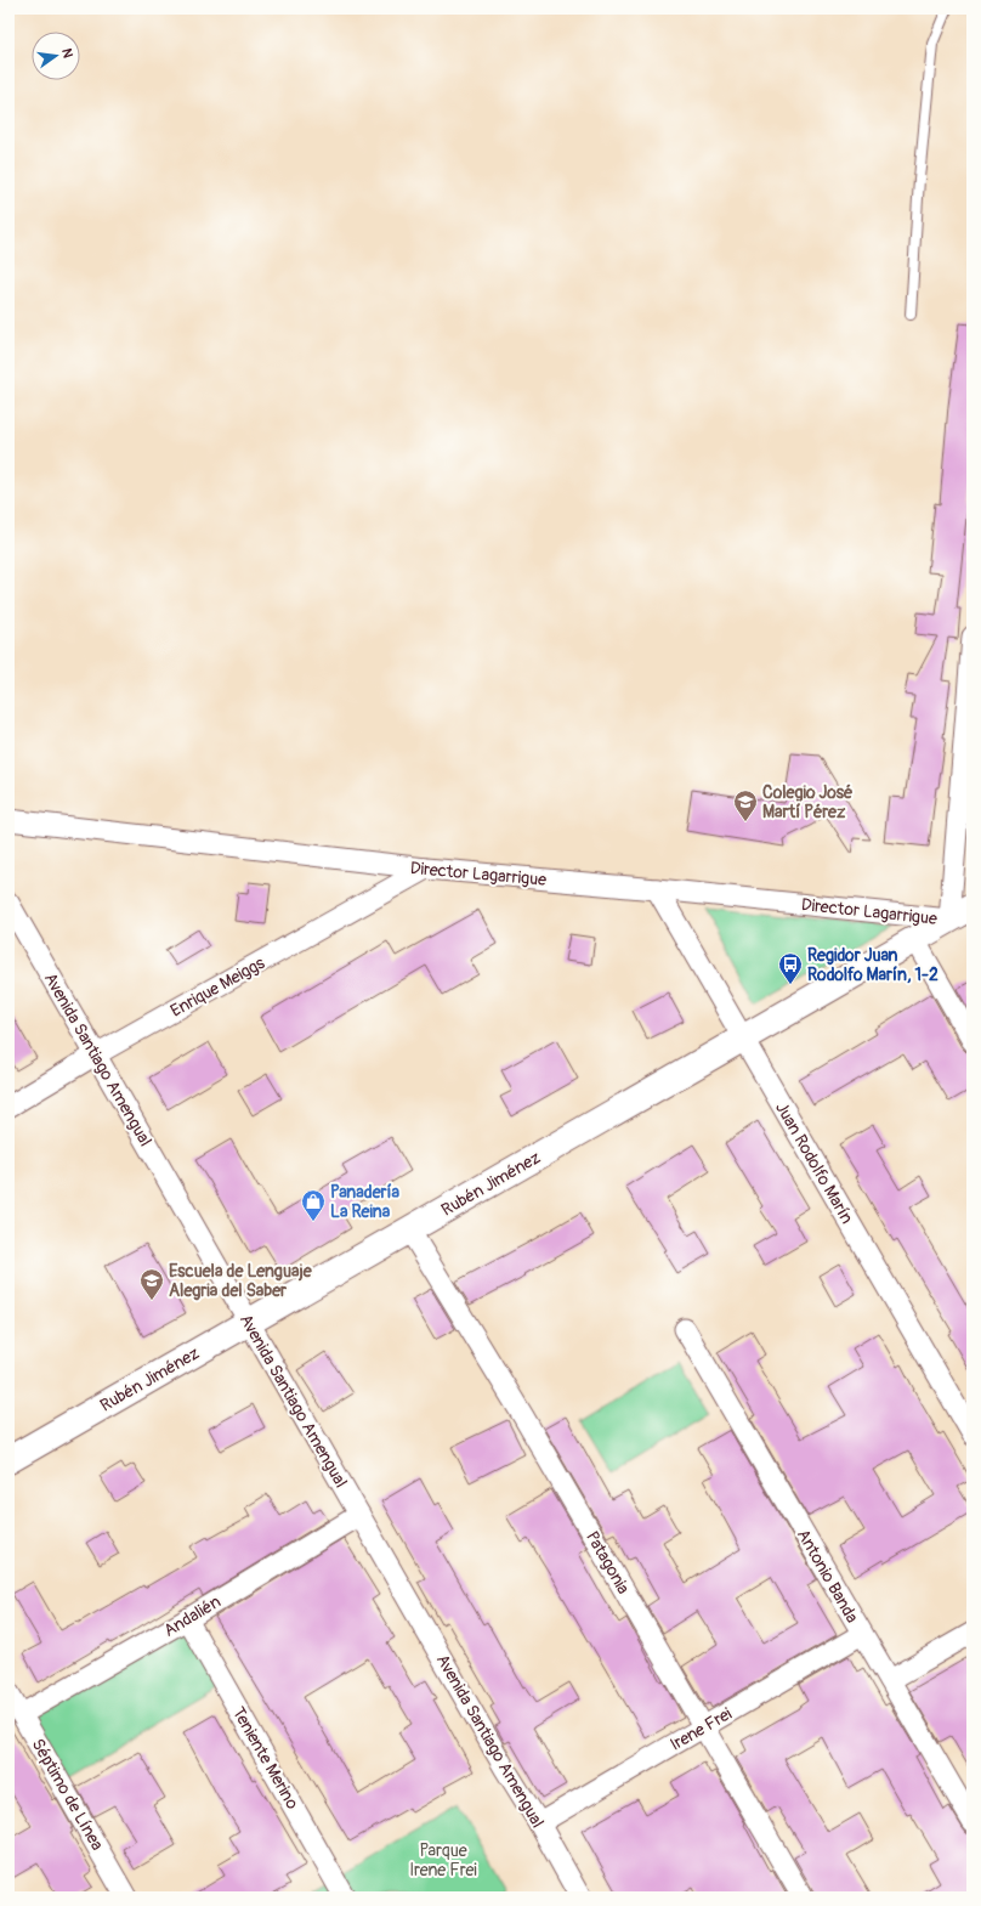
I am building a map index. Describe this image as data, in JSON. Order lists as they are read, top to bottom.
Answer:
{
  "streets": {
    "main road": ["Rubén Jiménez"],
    "street": [
      "Director Lagarrigue",
      "Enrique Meiggs",
      "Avenida Santiago Amengual",
      "Juan Rodolfo Marín",
      "Patagonia",
      "Antonio Banda",
      "Andalién",
      "Irene Frei",
      "Teniente Merino",
      "Séptimo de Línea"
    ]
  },
  "crossings": [
    ["Director Lagarrigue", "Enrique Meiggs"],
    ["Director Lagarrigue", "Juan Rodolfo Marín"],
    ["Director Lagarrigue", "Rubén Jiménez"],
    ["Enrique Meiggs", "Avenida Santiago Amengual"],
    ["Avenida Santiago Amengual", "Rubén Jiménez"],
    ["Avenida Santiago Amengual", "Andalién"],
    ["Avenida Santiago Amengual", "Irene Frei"],
    ["Juan Rodolfo Marín", "Rubén Jiménez"],
    ["Rubén Jiménez", "Patagonia"],
    ["Patagonia", "Irene Frei"],
    ["Antonio Banda", "Irene Frei"],
    ["Andalién", "Teniente Merino"],
    ["Andalién", "Séptimo de Línea"]
  ],
  "parks": ["Parque Irene Frei"],
  "places": {
    "school or university": ["Colegio José Martí Pérez", "Escuela de Lenguaje Alegria del Saber"],
    "bus stop": ["Regidor Juan Rodolfo Marín, 1-2"],
    "shop": ["Panadería La Reina"]
  },
  "north": "right"
}
